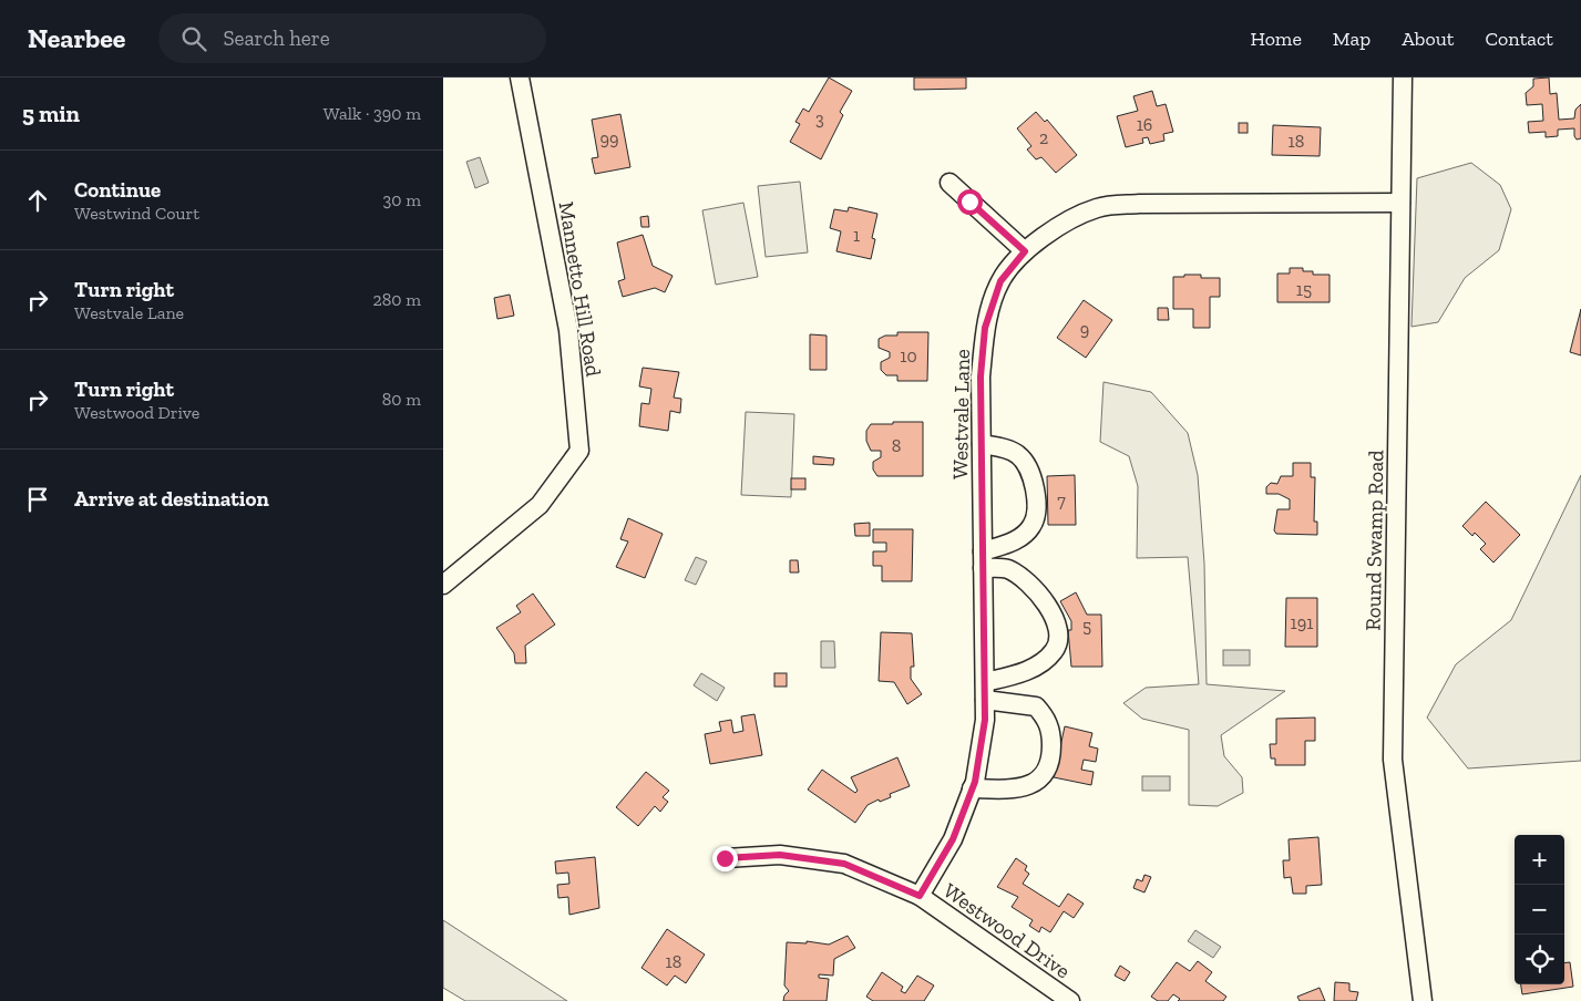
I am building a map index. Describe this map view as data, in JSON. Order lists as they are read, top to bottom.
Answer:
{
  "streets": {
    "street": [
      "Mannetto Hill Road",
      "Westvale Lane",
      "Round Swamp Road",
      "Westwood Drive"
    ]
  },
  "crossings": [
    ["Westvale Lane", "Round Swamp Road"],
    ["Westvale Lane", "Westwood Drive"]
  ],
  "house_numbers": [
    "3",
    "16",
    "2",
    "99",
    "18",
    "1",
    "15",
    "9",
    "10",
    "8",
    "7",
    "191",
    "5",
    "18"
  ],
  "page": {
    "header": "Nearbee",
    "search": "Search here",
    "nav": [
      "Home",
      "Map",
      "About",
      "Contact"
    ],
    "heading": ["5 min", "Walk · 390 m"],
    "list": [
      ["Continue", "Westwind Court", "30 m"],
      ["Turn right", "Westvale Lane", "280 m"],
      ["Turn right", "Westwood Drive", "80 m"],
      "Arrive at destination"
    ],
    "map_buttons": ["+", "−"]
  }
}
